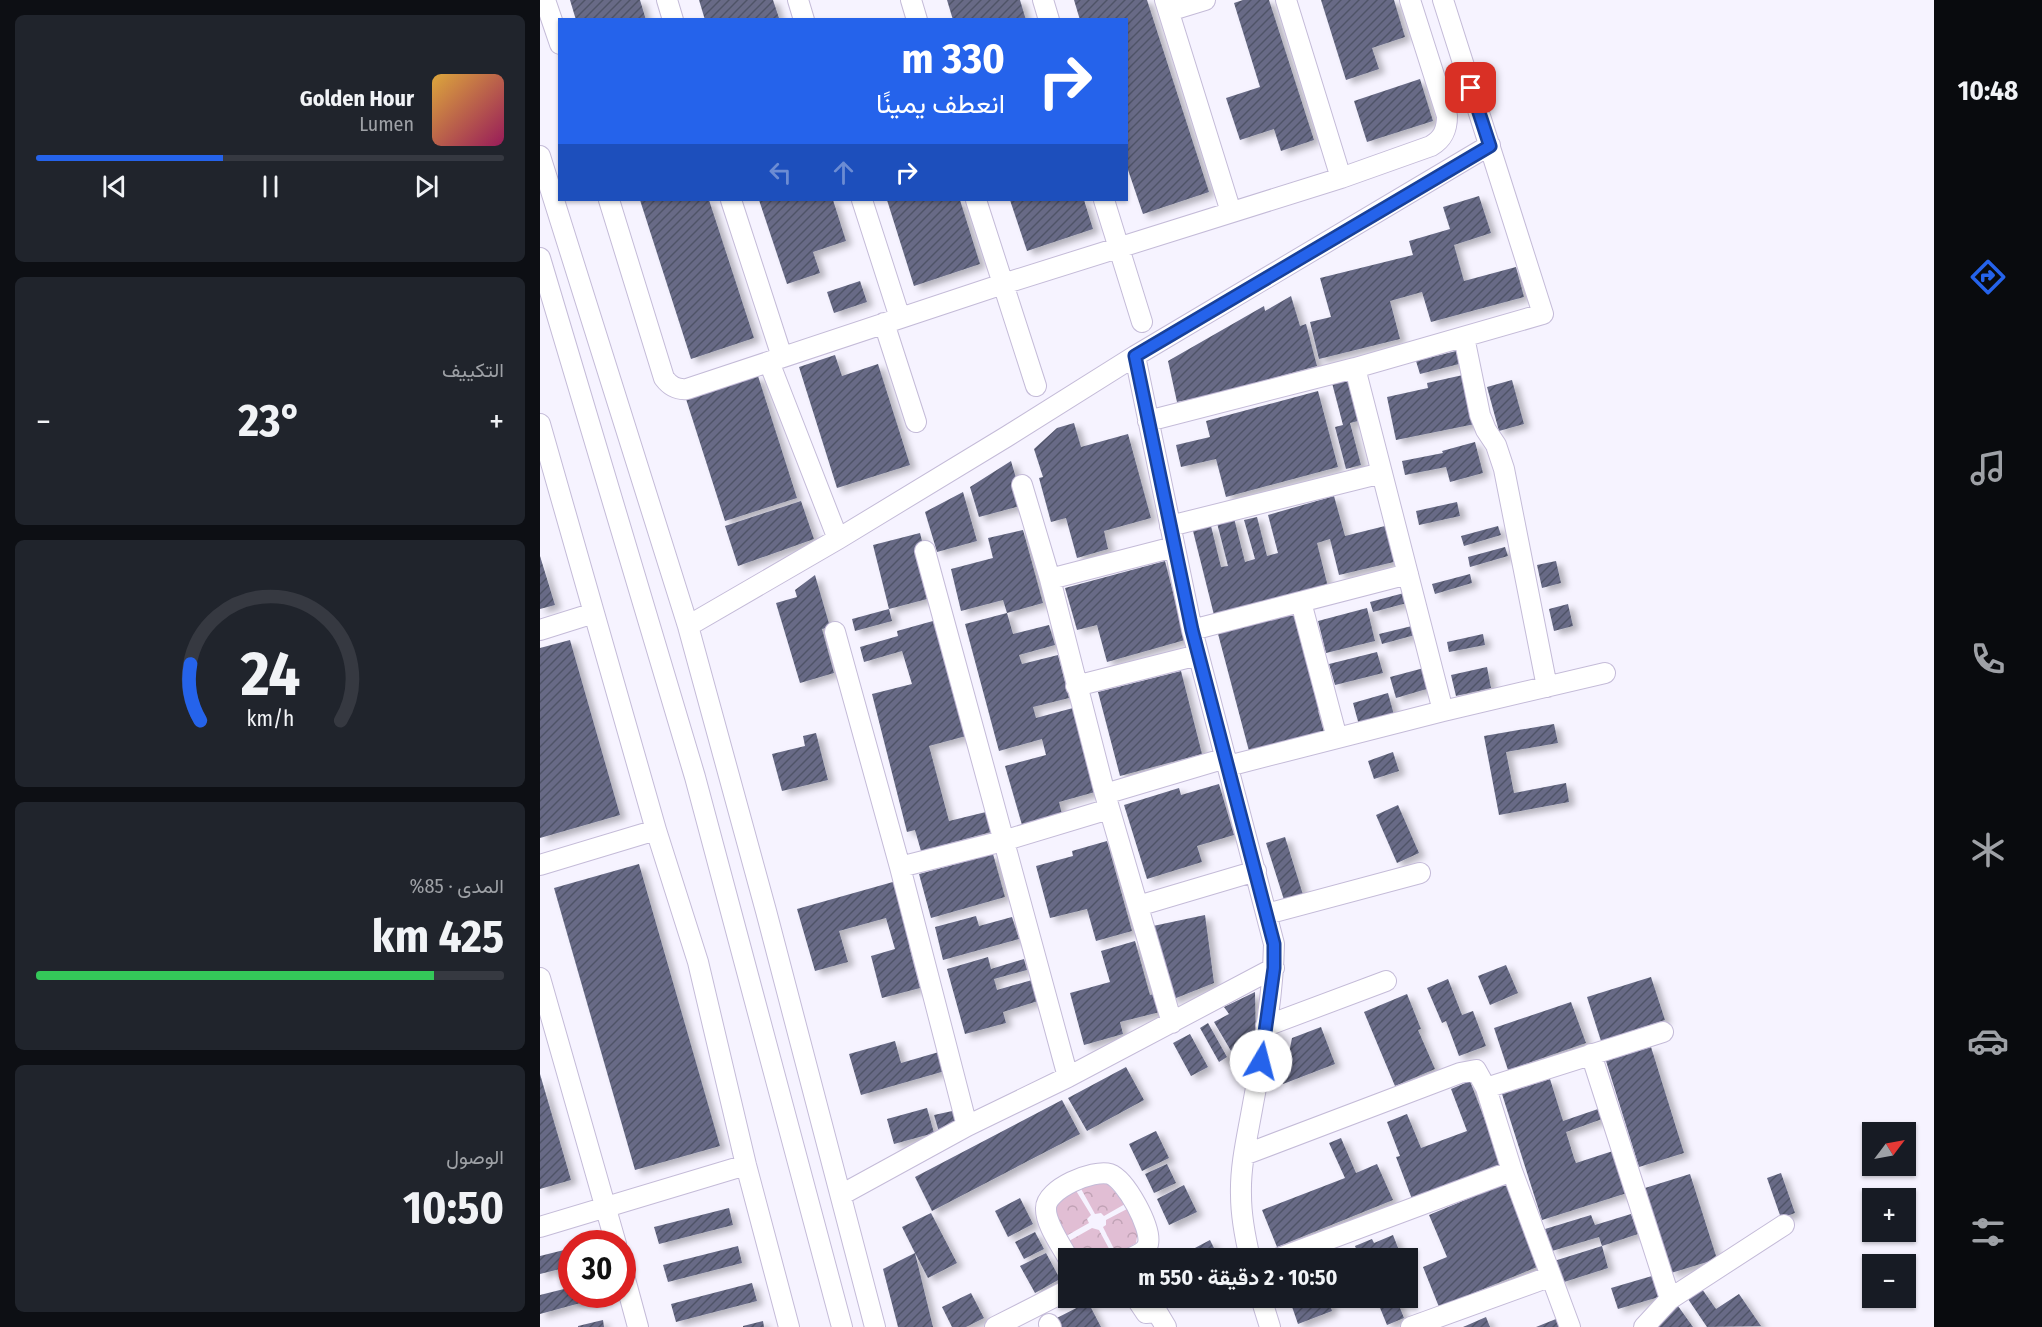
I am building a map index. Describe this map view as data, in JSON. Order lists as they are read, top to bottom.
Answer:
{
  "north": "top right",
  "page": {
    "tabs": "10:48",
    "turn": ["330 m", "انعطف يمينًا"],
    "song": ["Golden Hour", "Lumen"],
    "tile": [
      "التكييف",
      ["المدى · 85%", "425 km"],
      ["الوصول", "10:50"]
    ],
    "heat": ["−", "23°", "+"],
    "map_buttons": ["+", "−"],
    "limit": "30",
    "trip": "10:50 · 2 دقيقة · 550 m",
    "gauge": ["24", "km/h"]
  }
}
